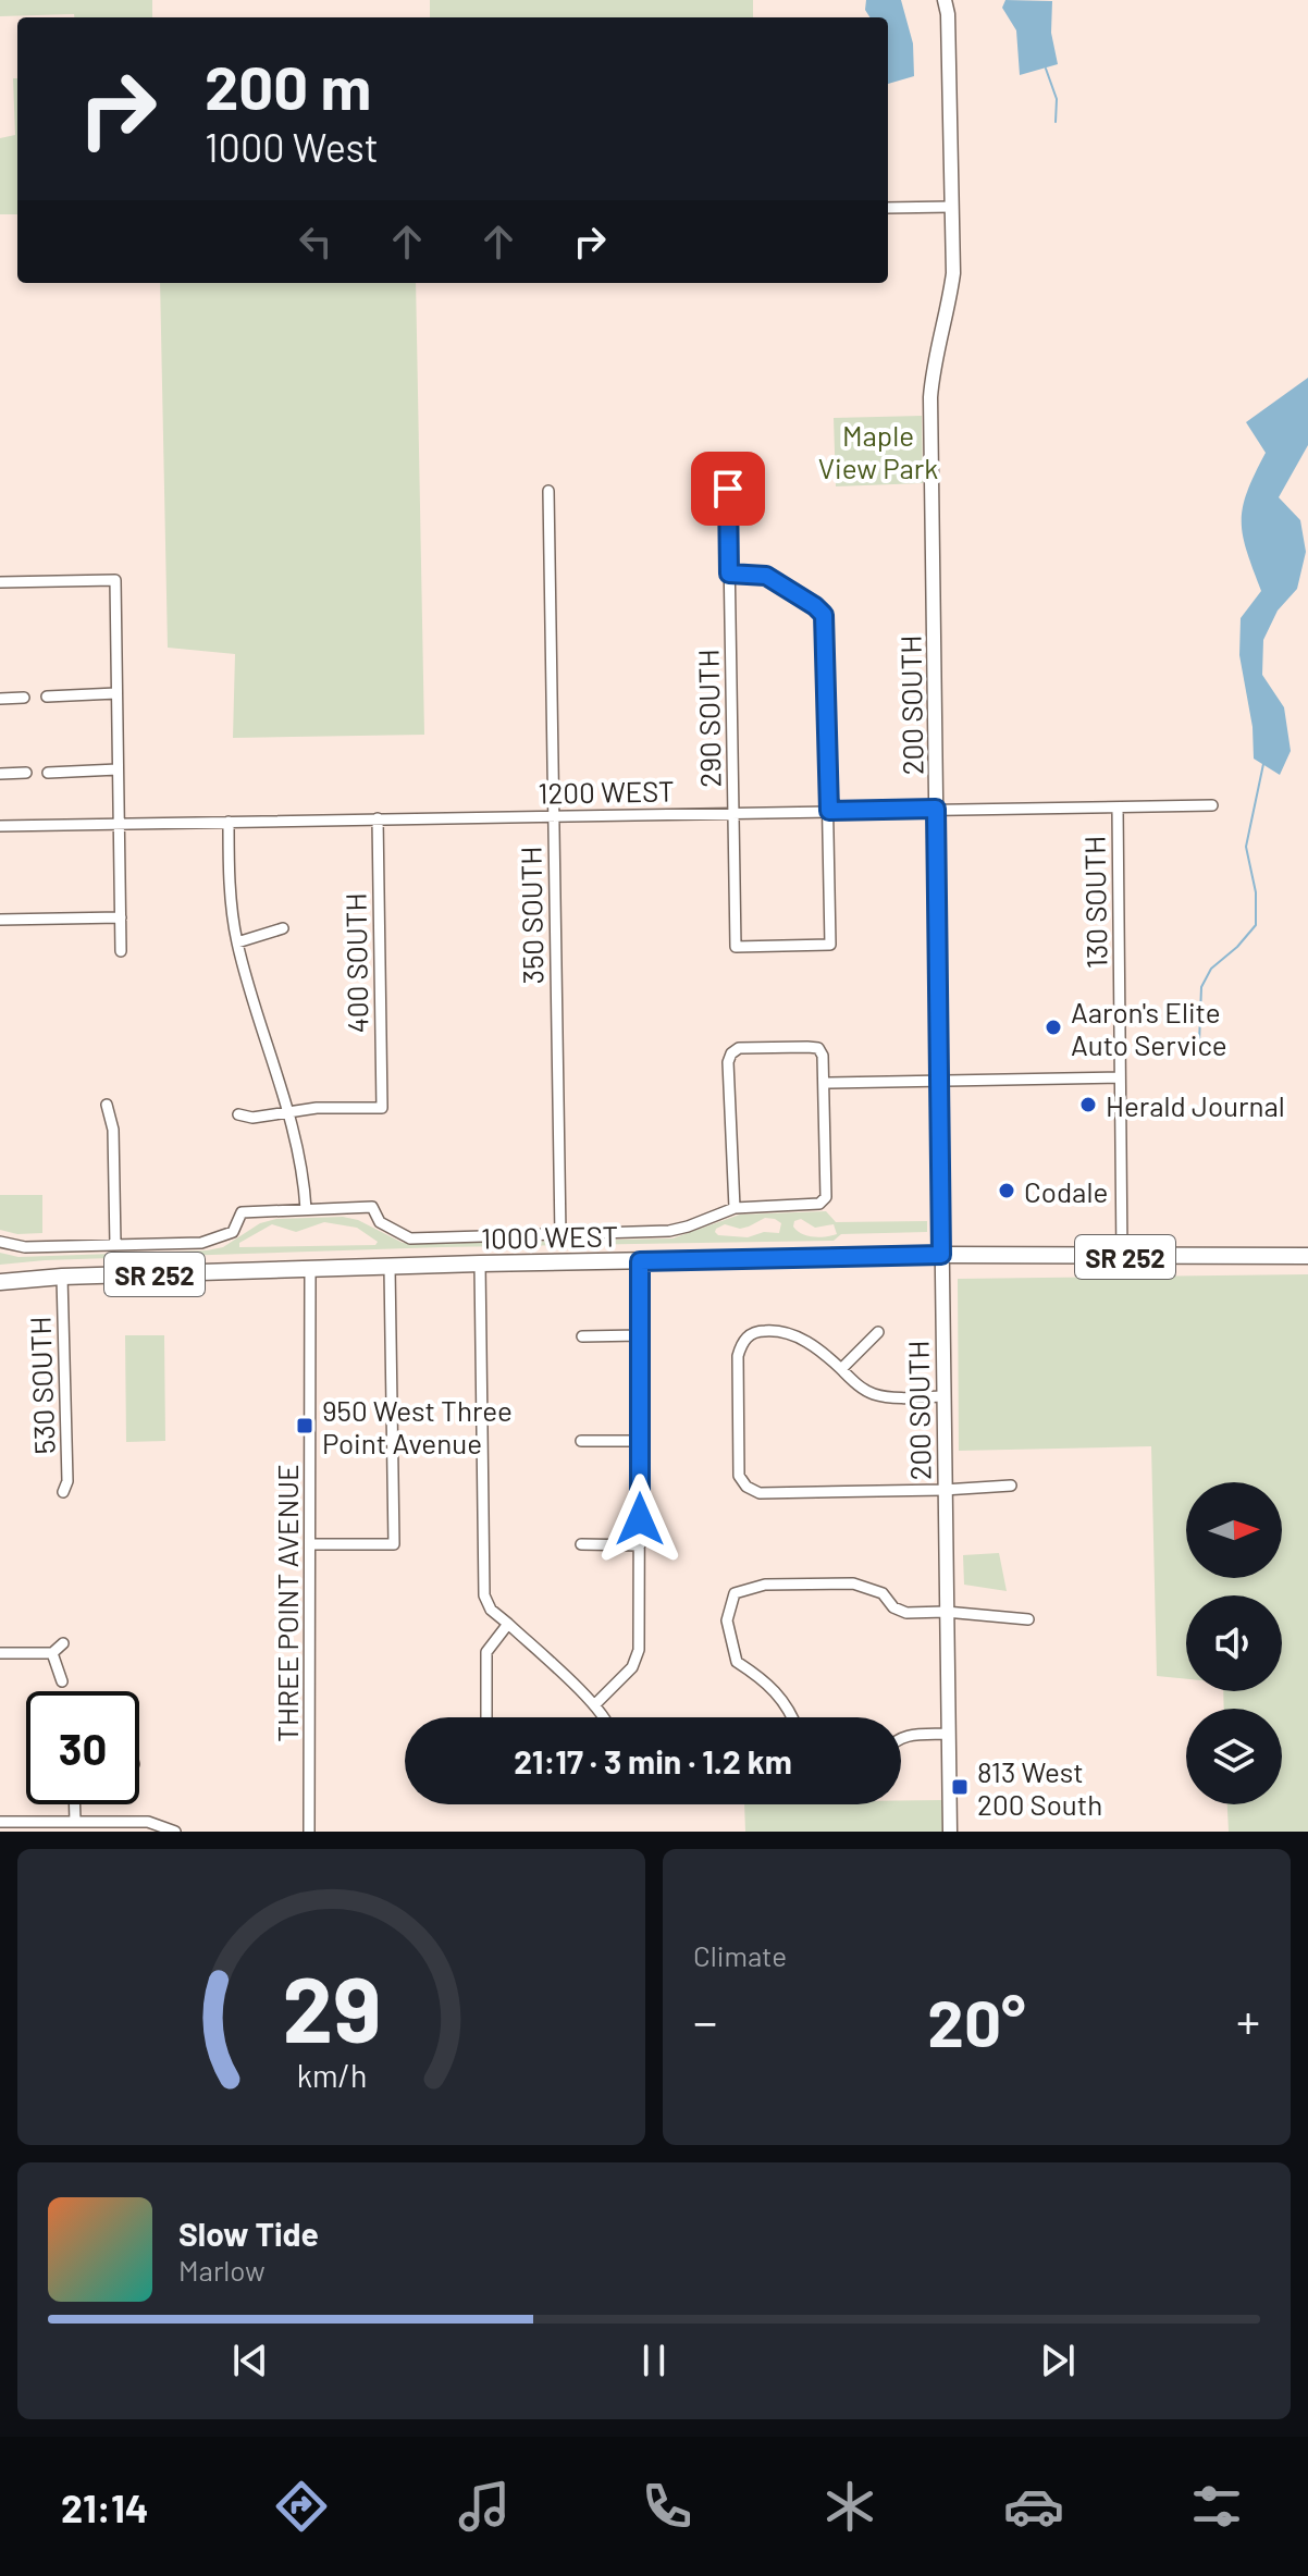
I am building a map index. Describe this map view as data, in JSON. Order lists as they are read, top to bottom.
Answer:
{
  "streets": {
    "main road": ["1000 WEST", "SR 252"],
    "street": [
      "200 SOUTH",
      "290 SOUTH",
      "1200 WEST",
      "130 SOUTH",
      "350 SOUTH",
      "400 SOUTH",
      "530 SOUTH",
      "THREE POINT AVENUE"
    ]
  },
  "crossings": [
    ["200 SOUTH", "1200 WEST"],
    ["200 SOUTH", "1000 WEST"],
    ["290 SOUTH", "1200 WEST"],
    ["1200 WEST", "130 SOUTH"],
    ["1200 WEST", "350 SOUTH"],
    ["1200 WEST", "400 SOUTH"],
    ["130 SOUTH", "1000 WEST"],
    ["1000 WEST", "530 SOUTH"],
    ["1000 WEST", "THREE POINT AVENUE"]
  ],
  "parks": ["Maple View Park"],
  "places": {
    "other": ["Aaron's Elite Auto Service", "Herald Journal", "Codale"],
    "transit": ["950 West Three Point Avenue", "813 West 200 South"]
  },
  "north": "right",
  "page": {
    "turn": ["200 m", "1000 West"],
    "limit": "30",
    "trip": "21:17 · 3 min · 1.2 km",
    "tile": "Climate",
    "heat": ["−", "20°", "+"],
    "song": ["Slow Tide", "Marlow"],
    "tabs": "21:14",
    "gauge": ["29", "km/h"]
  }
}
